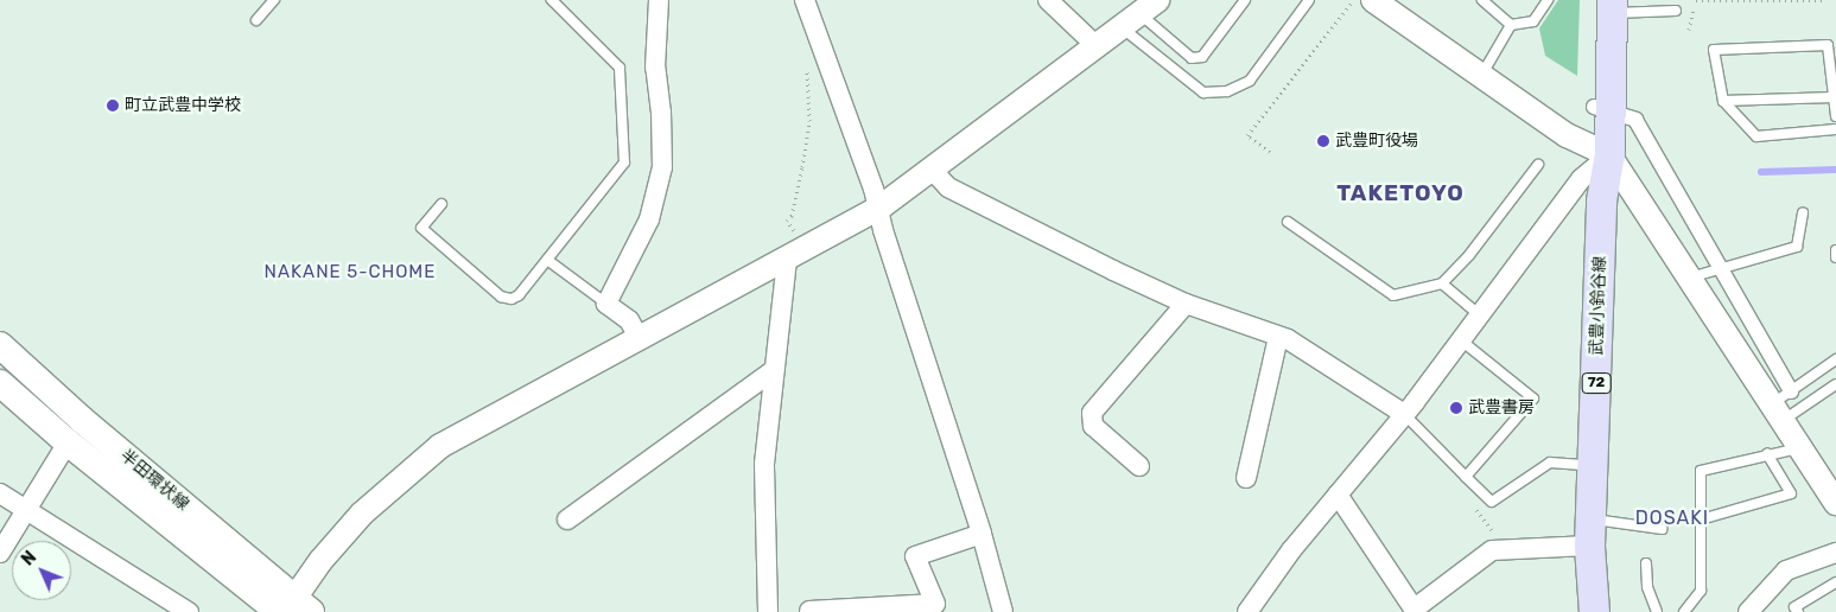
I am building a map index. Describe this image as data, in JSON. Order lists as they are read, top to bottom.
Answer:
{
  "streets": {
    "main road": ["武豊小鈴谷線", "72", "半田環状線"]
  },
  "districts": ["TAKETOYO", "NAKANE 5-CHOME", "DOSAKI"],
  "places": ["町立武豊中学校", "武豊町役場", "武豊書房"],
  "north": "top left"
}
